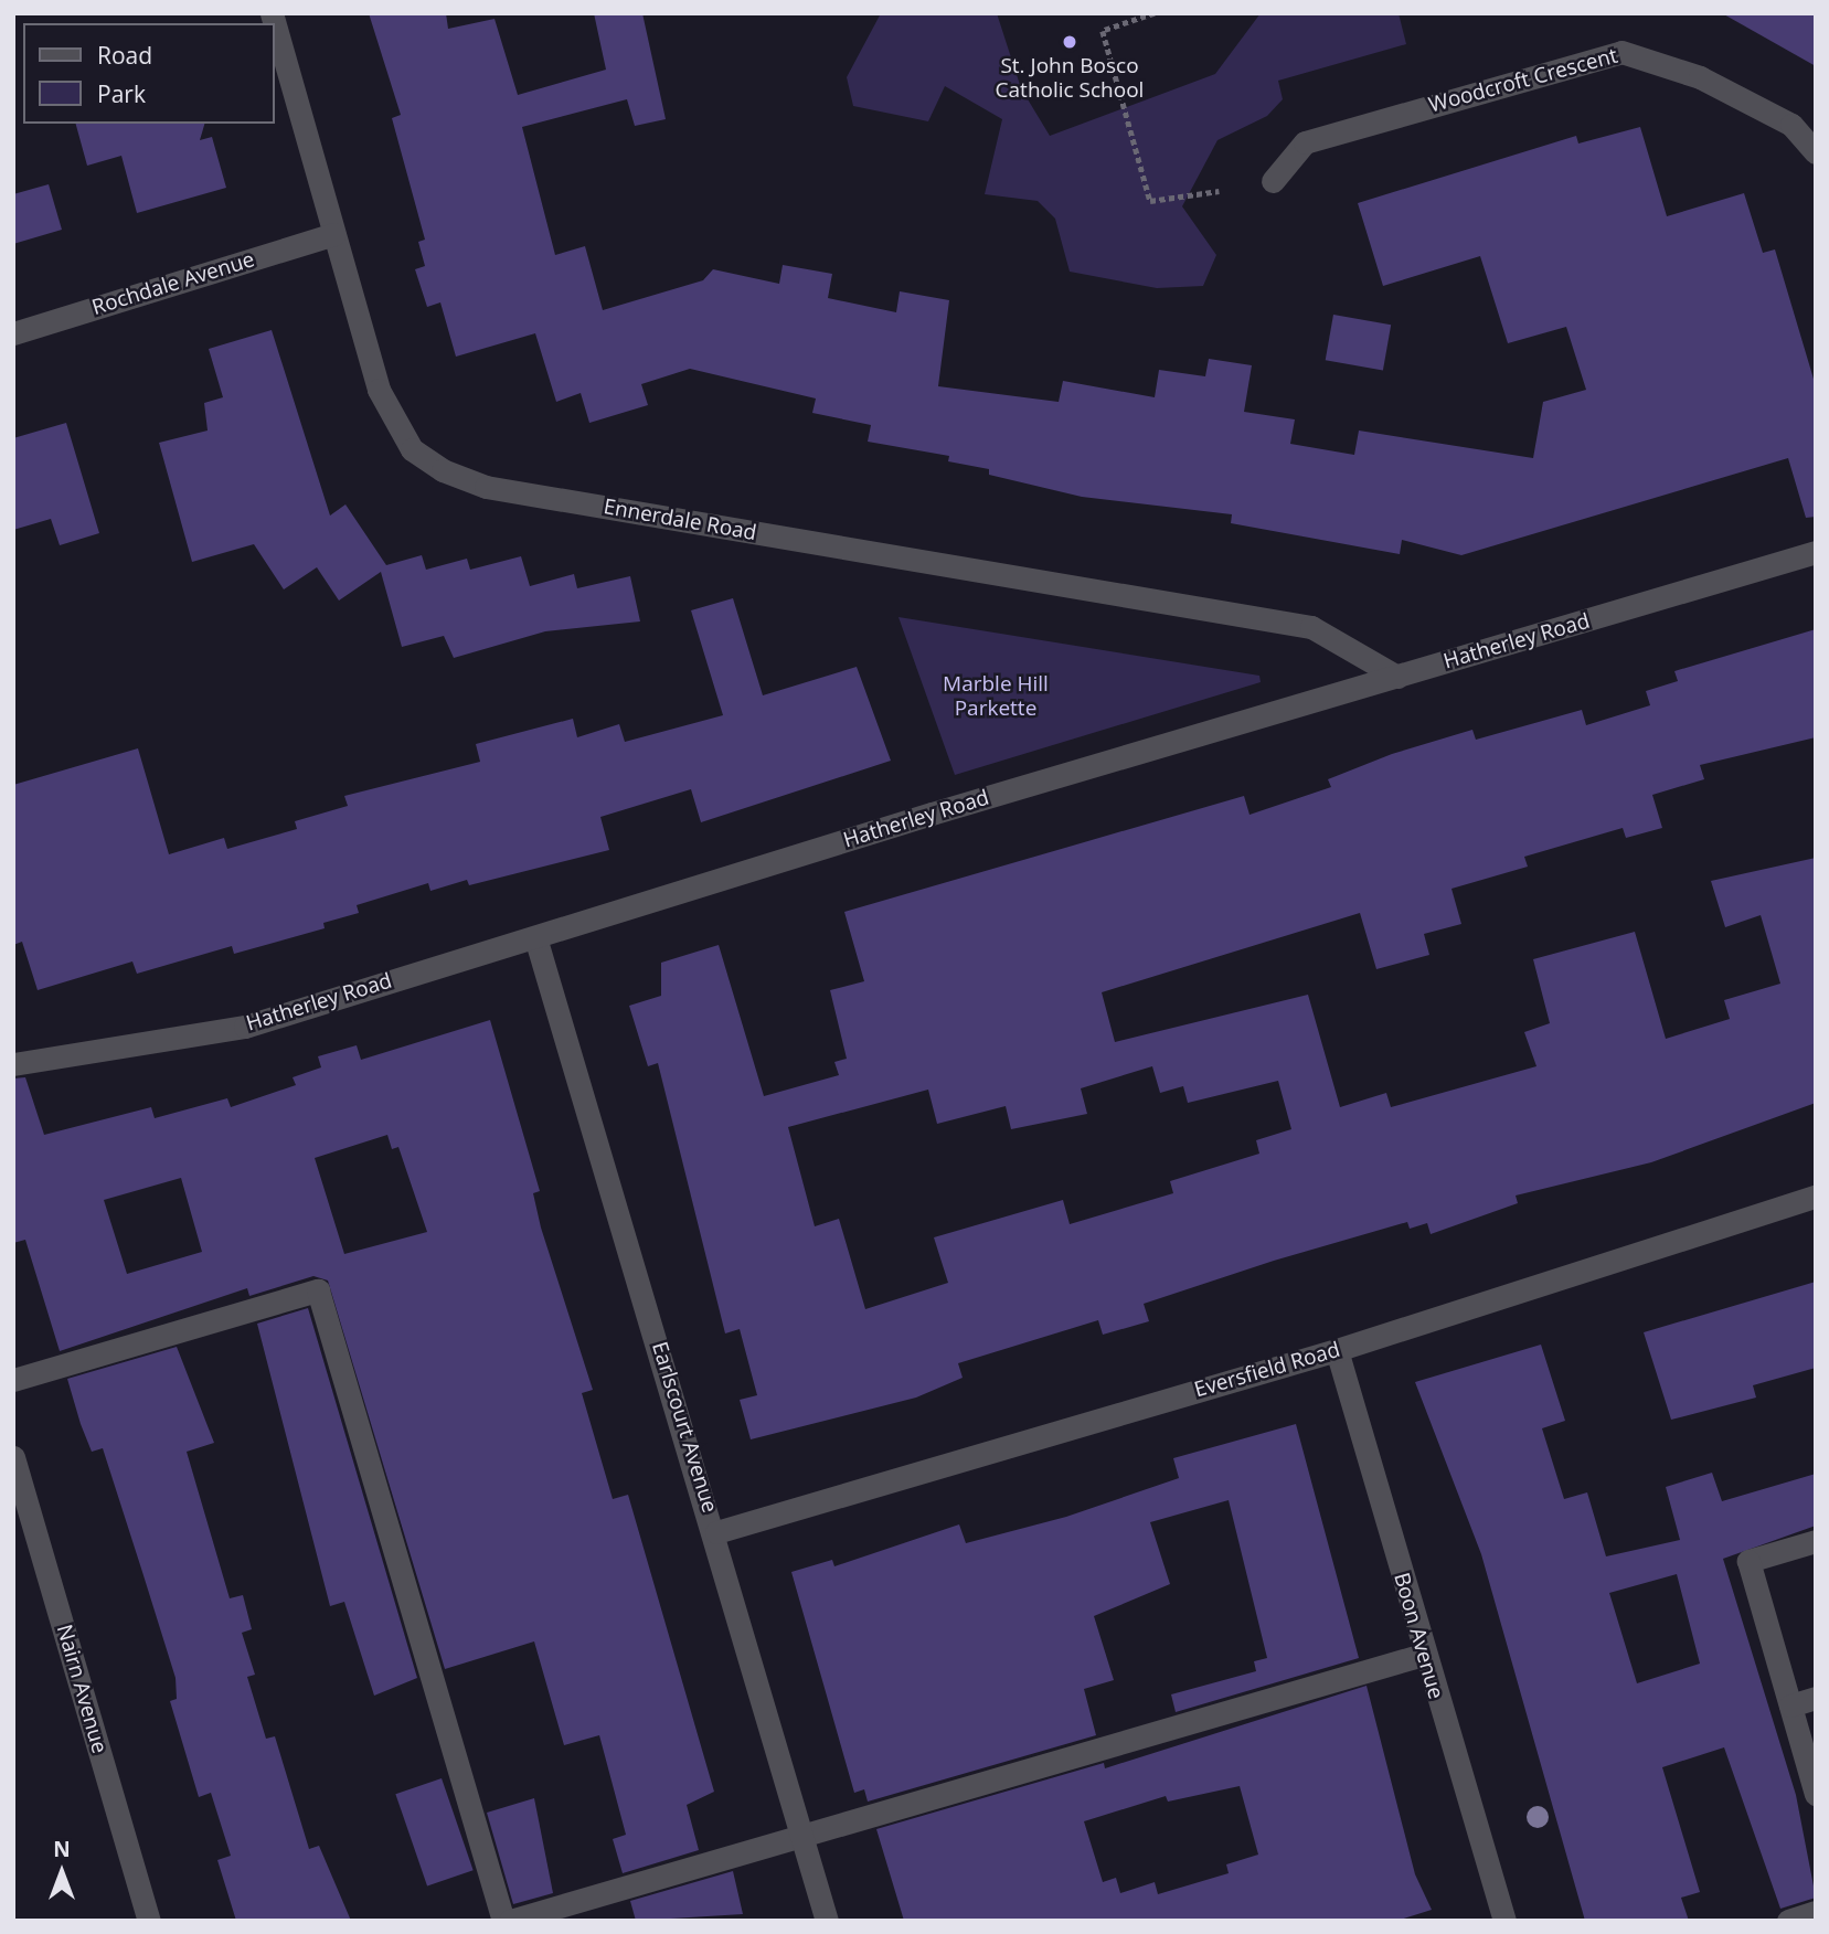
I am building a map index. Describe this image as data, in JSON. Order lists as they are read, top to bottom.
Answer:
{
  "streets": {
    "street": [
      "Woodcroft Crescent",
      "Rochdale Avenue",
      "Ennerdale Road",
      "Hatherley Road",
      "Eversfield Road",
      "Earlscourt Avenue",
      "Boon Avenue",
      "Nairn Avenue"
    ]
  },
  "crossings": [
    ["Rochdale Avenue", "Ennerdale Road"],
    ["Ennerdale Road", "Hatherley Road"],
    ["Hatherley Road", "Earlscourt Avenue"],
    ["Eversfield Road", "Earlscourt Avenue"],
    ["Eversfield Road", "Boon Avenue"]
  ],
  "parks": ["Marble Hill Parkette"],
  "places": ["St. John Bosco Catholic School"],
  "legend": ["Road", "Park"],
  "north": "top"
}
